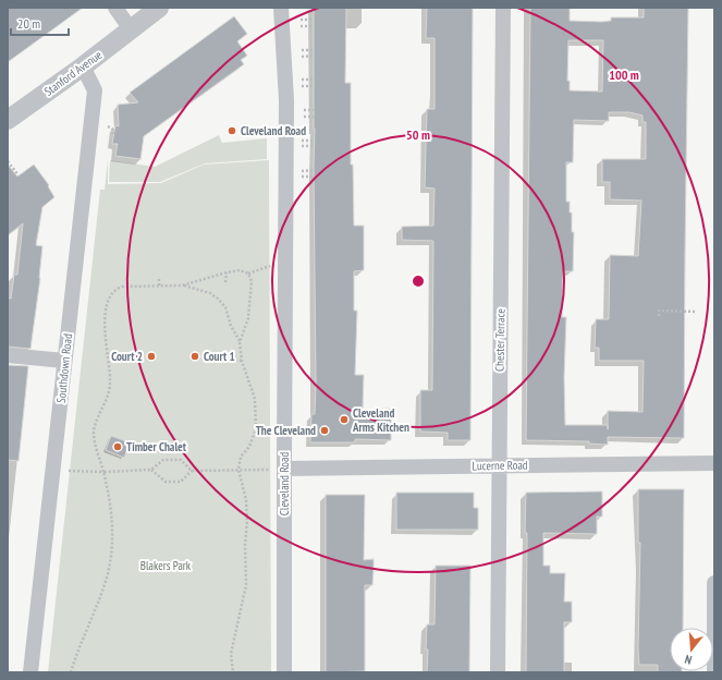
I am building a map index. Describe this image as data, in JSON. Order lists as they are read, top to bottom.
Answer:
{
  "streets": {
    "street": [
      "Stanford Avenue",
      "Chester Terrace",
      "Southdown Road",
      "Lucerne Road",
      "Cleveland Road"
    ]
  },
  "crossings": [
    ["Stanford Avenue", "Southdown Road"],
    ["Chester Terrace", "Lucerne Road"],
    ["Lucerne Road", "Cleveland Road"]
  ],
  "parks": ["Blakers Park"],
  "places": [
    "Cleveland Road",
    "Court 2",
    "Court 1",
    "Cleveland Arms Kitchen",
    "The Cleveland",
    "Timber Chalet"
  ],
  "scale_bar": "20 m",
  "north": "bottom",
  "rings": ["100 m", "50 m"]
}
